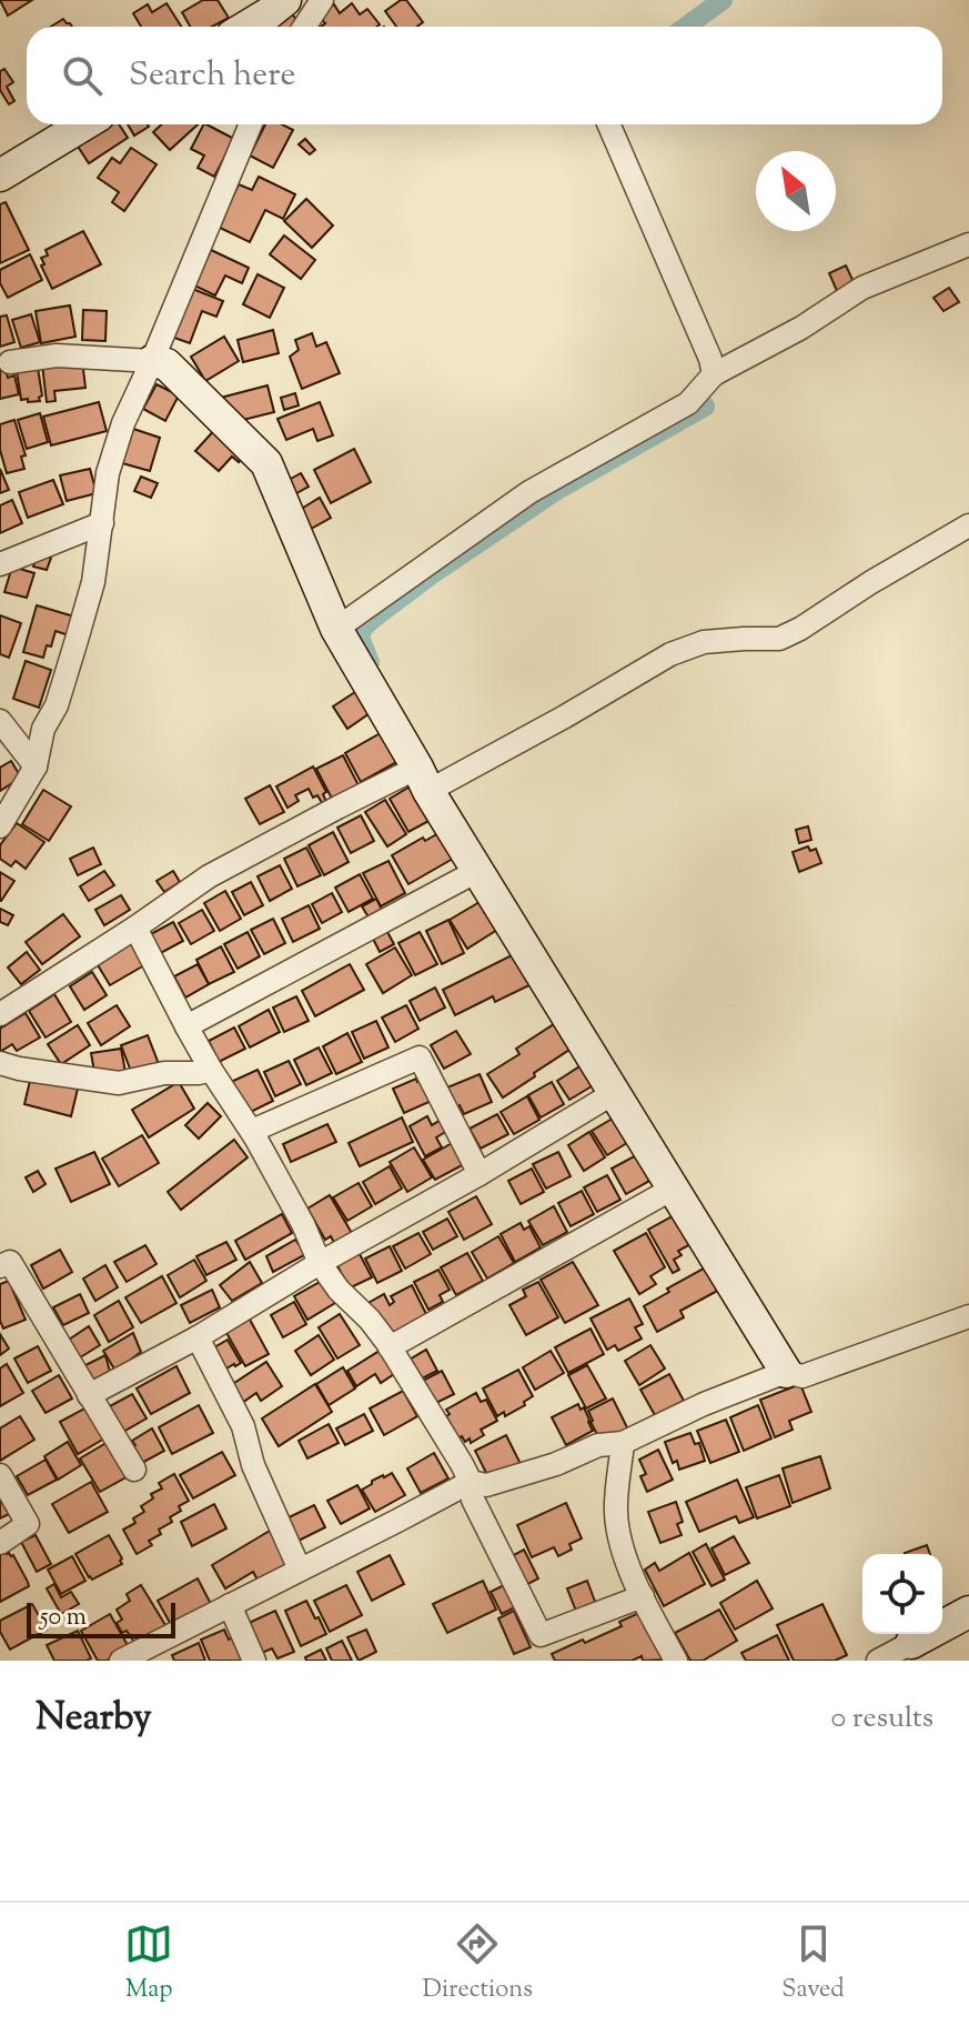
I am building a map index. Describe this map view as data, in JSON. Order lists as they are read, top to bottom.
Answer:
{
  "scale_bar": "50 m",
  "north": "top left",
  "page": {
    "search": "Search here",
    "scale": "50 m",
    "heading": ["Nearby", "0 results"],
    "nav": ["Map", "Directions", "Saved"]
  }
}
